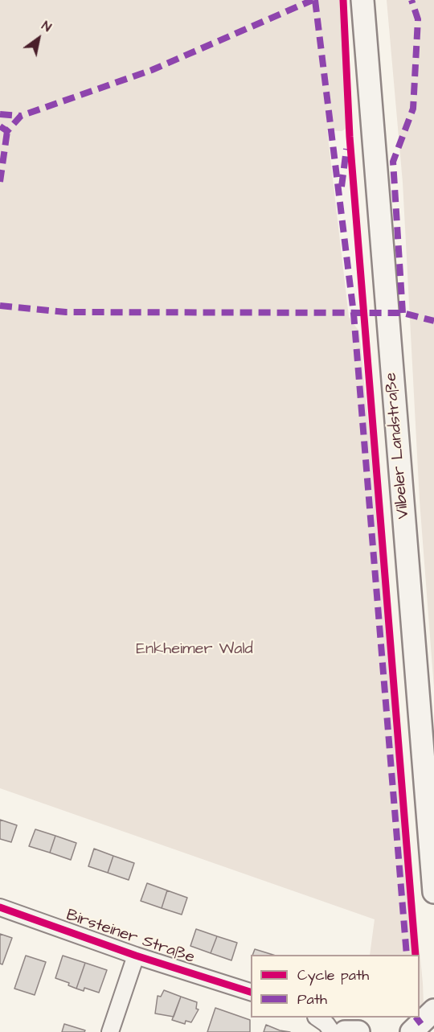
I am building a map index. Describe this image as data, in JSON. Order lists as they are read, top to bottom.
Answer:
{
  "streets": {
    "main road": ["Vilbeler Landstraße"],
    "street": ["Birsteiner Straße"]
  },
  "parks": ["Enkheimer Wald"],
  "legend": ["Cycle path", "Path"],
  "north": "top right"
}
